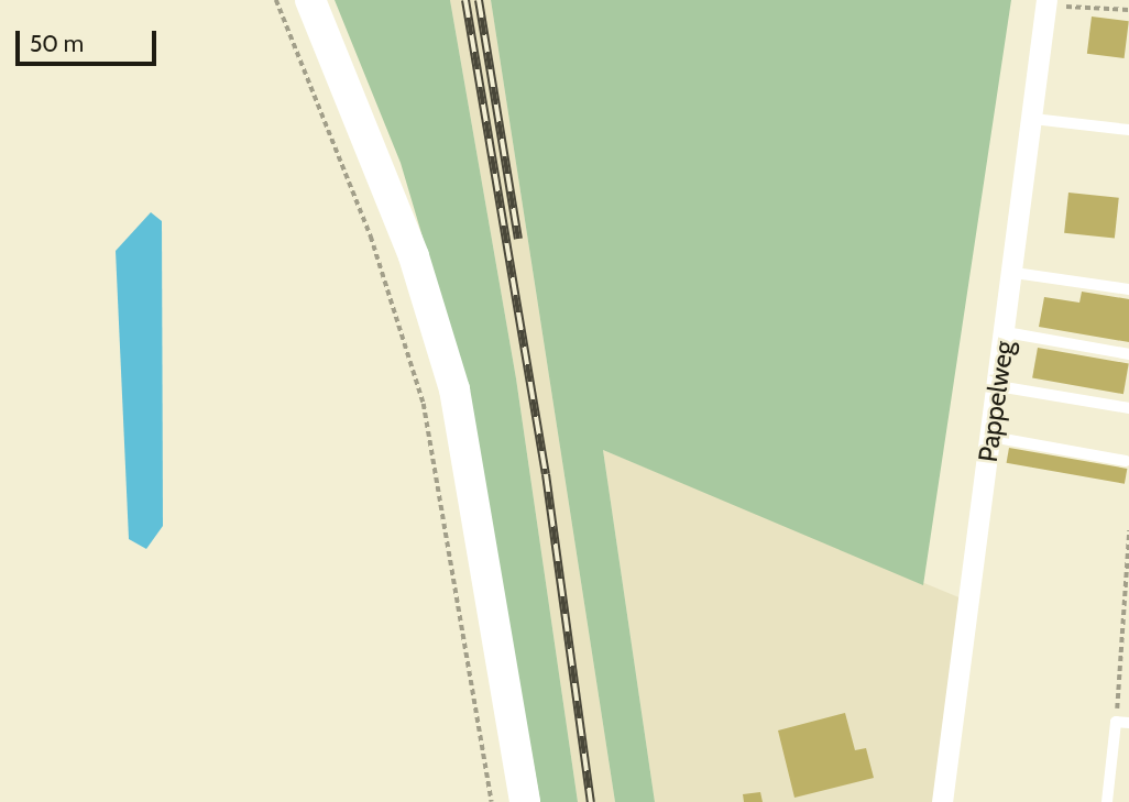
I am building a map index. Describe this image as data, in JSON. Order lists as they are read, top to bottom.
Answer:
{
  "streets": {
    "street": ["Pappelweg"]
  },
  "scale_bar": "50 m"
}
